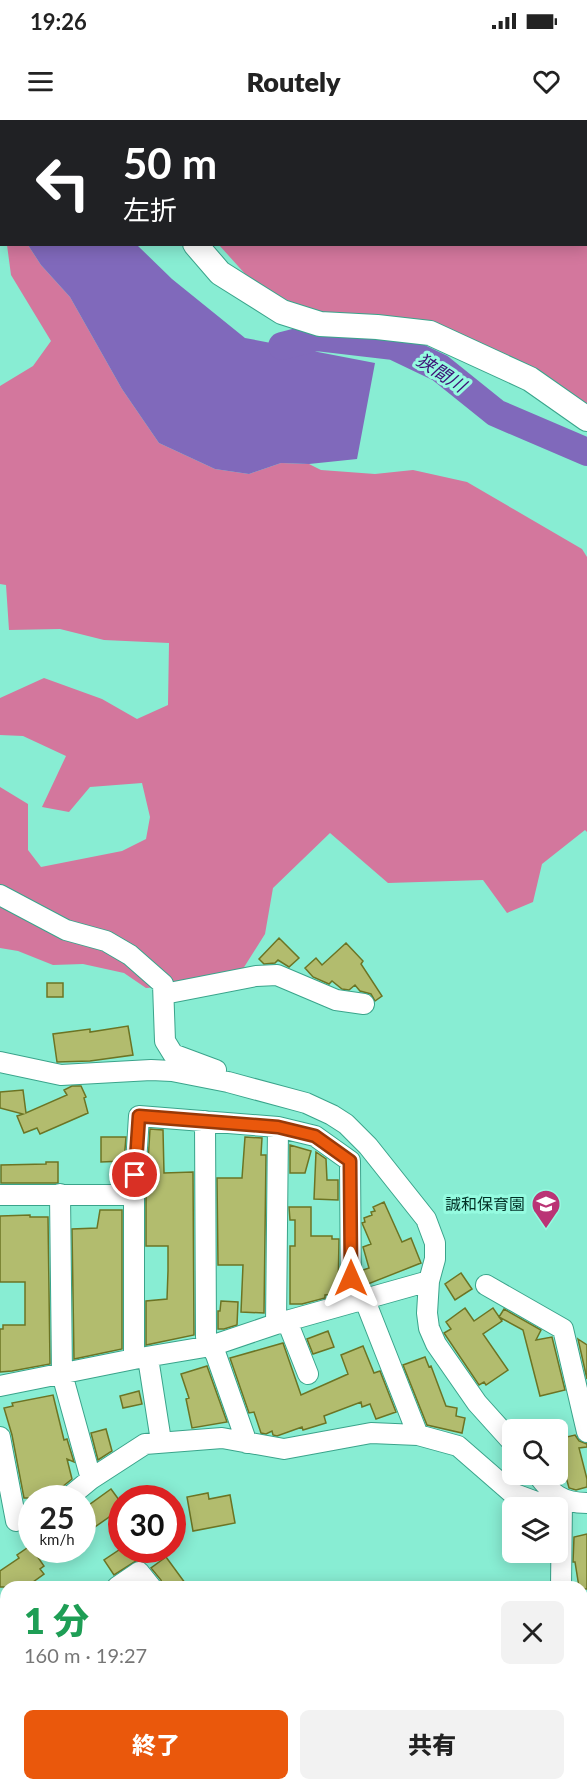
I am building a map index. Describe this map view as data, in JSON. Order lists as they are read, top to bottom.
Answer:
{
  "water": ["狭間川"],
  "places": {
    "school or university": ["誠和保育園"]
  },
  "page": {
    "status": "19:26",
    "header": "Routely",
    "turn": ["50 m", "左折"],
    "speed": "25 km/h",
    "limit": "30",
    "heading": ["1 分", "160 m · 19:27"],
    "buttons": ["終了", "共有"]
  }
}
